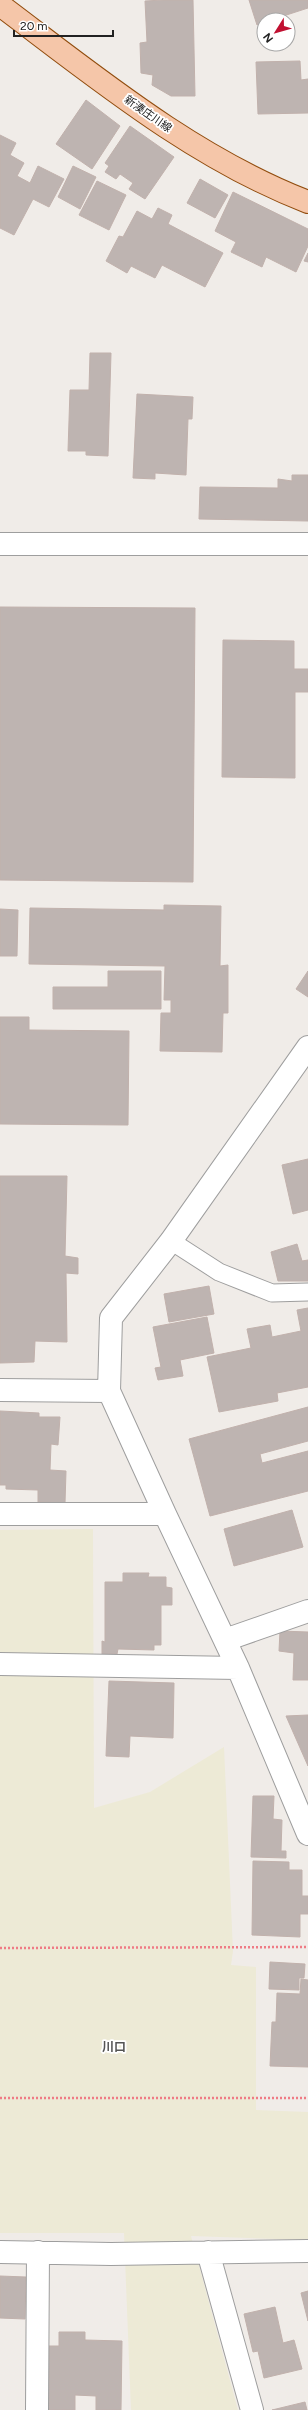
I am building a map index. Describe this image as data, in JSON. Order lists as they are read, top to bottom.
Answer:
{
  "streets": {
    "main road": ["新湊庄川線"]
  },
  "districts": ["川口"],
  "scale_bar": "20 m",
  "north": "bottom left"
}
